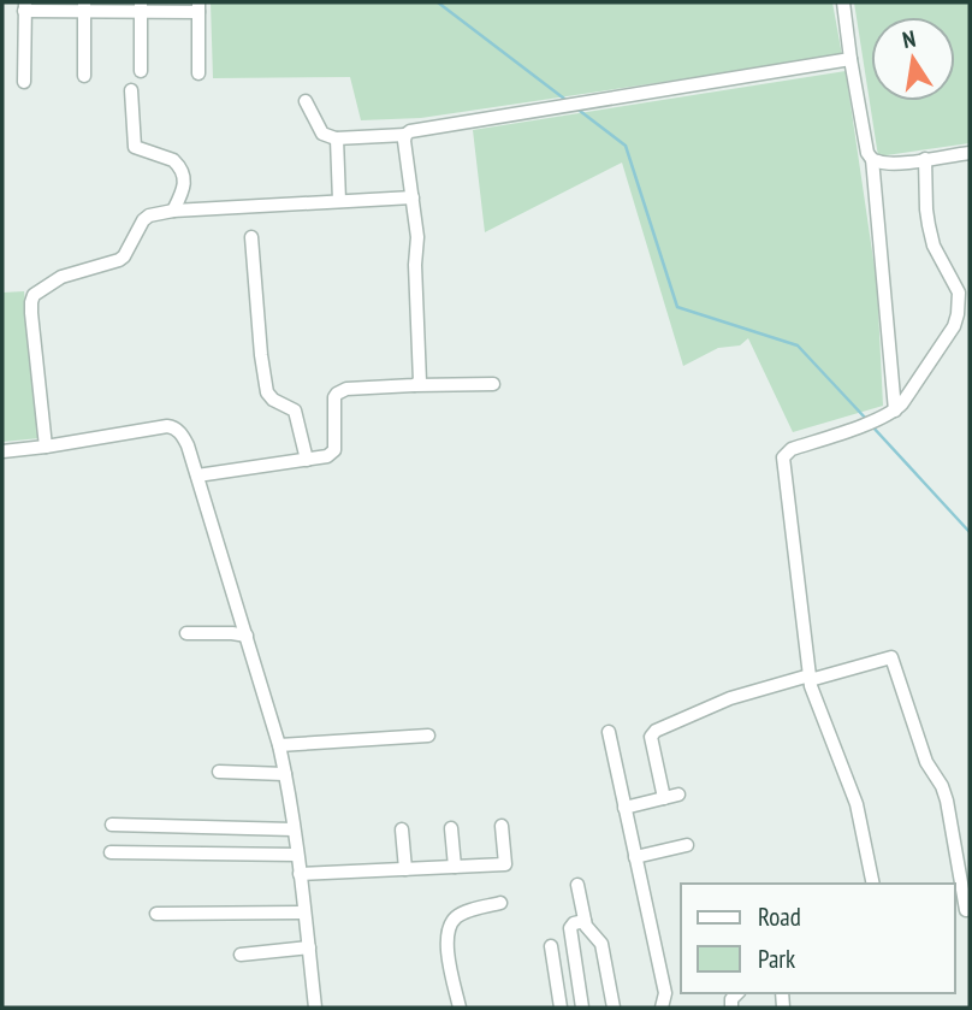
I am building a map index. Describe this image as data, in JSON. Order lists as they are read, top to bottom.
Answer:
{
  "legend": ["Road", "Park"],
  "north": "top"
}
